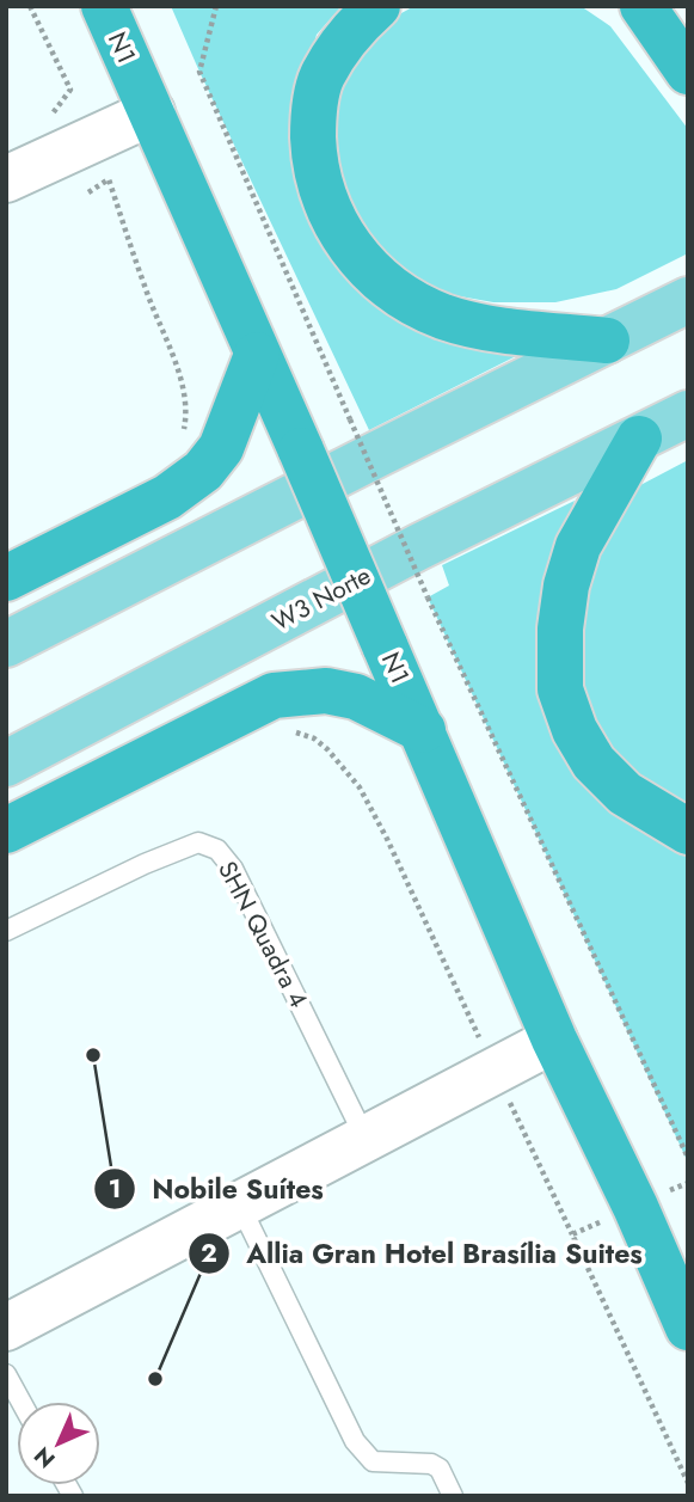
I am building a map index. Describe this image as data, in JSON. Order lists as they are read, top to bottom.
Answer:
{
  "streets": {
    "highway": ["N1"],
    "main road": ["W3 Norte"],
    "lane": ["SHN Quadra 4"]
  },
  "places": ["Nobile Suítes", "Allia Gran Hotel Brasília Suites"],
  "north": "bottom left"
}
